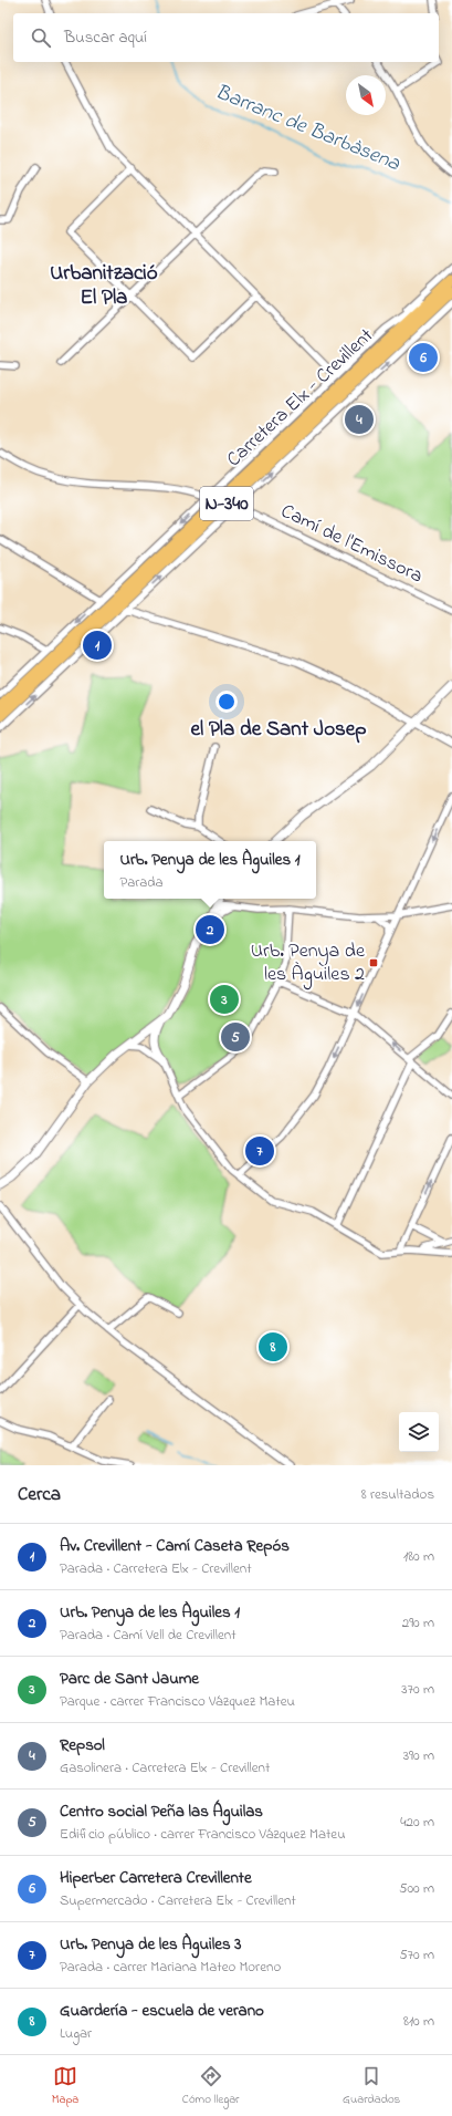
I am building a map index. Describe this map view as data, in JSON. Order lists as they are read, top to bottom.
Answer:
{
  "streets": {
    "highway": ["Carretera Elx - Crevillent", "N-340"],
    "street": ["Camí de l'Emissora"]
  },
  "districts": ["Urbanització El Pla", "el Pla de Sant Josep"],
  "water": ["Barranc de Barbàsena"],
  "places": {
    "transit": ["Urb. Penya de les Àguiles 2"]
  },
  "north": "bottom right",
  "page": {
    "search": "Buscar aquí",
    "pins": [
      "6",
      "4",
      "1",
      "2",
      "3",
      "5",
      "7",
      "8"
    ],
    "popup": ["Urb. Penya de les Àguiles 1", "Parada"],
    "heading": ["Cerca", "8 resultados"],
    "list": [
      {
        "mark": "1",
        "name": "Av. Crevillent - Camí Caseta Repós",
        "note": "Parada · Carretera Elx - Crevillent",
        "value": "180 m"
      },
      {
        "mark": "2",
        "name": "Urb. Penya de les Àguiles 1",
        "note": "Parada · Camí Vell de Crevillent",
        "value": "290 m"
      },
      {
        "mark": "3",
        "name": "Parc de Sant Jaume",
        "note": "Parque · carrer Francisco Vázquez Mateu",
        "value": "370 m"
      },
      {
        "mark": "4",
        "name": "Repsol",
        "note": "Gasolinera · Carretera Elx - Crevillent",
        "value": "390 m"
      },
      {
        "mark": "5",
        "name": "Centro social Peña las Águilas",
        "note": "Edificio público · carrer Francisco Vázquez Mateu",
        "value": "420 m"
      },
      {
        "mark": "6",
        "name": "Hiperber Carretera Crevillente",
        "note": "Supermercado · Carretera Elx - Crevillent",
        "value": "500 m"
      },
      {
        "mark": "7",
        "name": "Urb. Penya de les Àguiles 3",
        "note": "Parada · carrer Mariana Mateo Moreno",
        "value": "570 m"
      },
      {
        "mark": "8",
        "name": "Guardería - escuela de verano",
        "note": "Lugar",
        "value": "810 m"
      }
    ],
    "nav": ["Mapa", "Cómo llegar", "Guardados"]
  }
}
